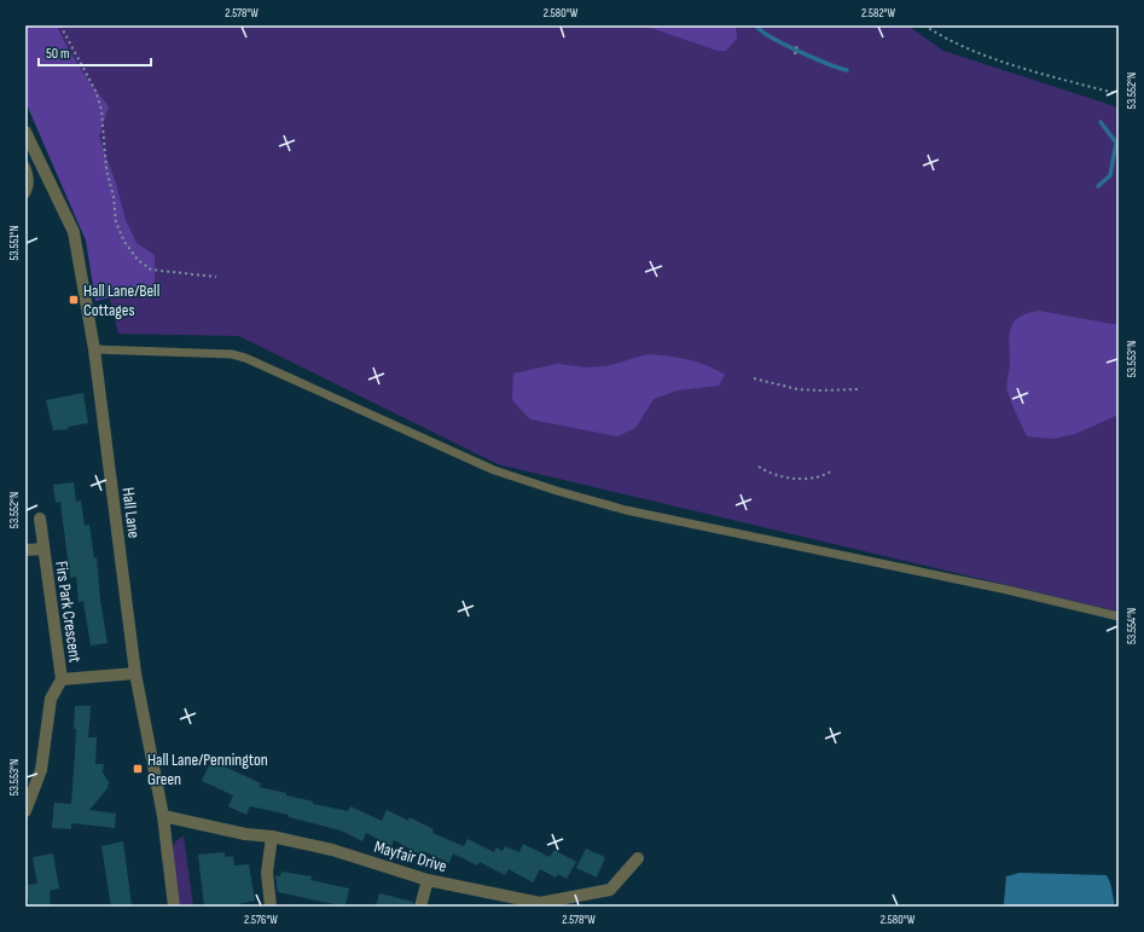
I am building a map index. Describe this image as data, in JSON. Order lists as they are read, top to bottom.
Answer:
{
  "streets": {
    "street": ["Hall Lane", "Firs Park Crescent", "Mayfair Drive"]
  },
  "crossings": [
    ["Hall Lane", "Firs Park Crescent"],
    ["Hall Lane", "Mayfair Drive"]
  ],
  "places": {
    "transit": ["Hall Lane/Bell Cottages", "Hall Lane/Pennington Green"]
  },
  "scale_bar": "50 m",
  "coordinates": [
    "2.578°W",
    "2.580°W",
    "2.582°W",
    "53.552°N",
    "53.551°N",
    "53.553°N",
    "53.554°N",
    "2.576°W"
  ]
}
